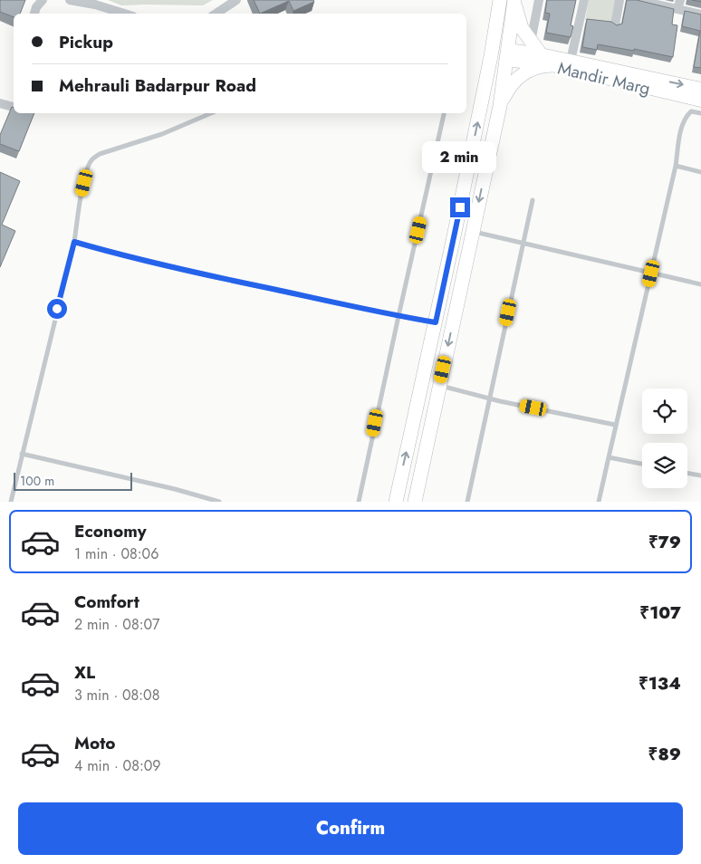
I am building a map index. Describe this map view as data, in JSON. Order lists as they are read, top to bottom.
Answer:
{
  "streets": {
    "main road": ["Mandir Marg"]
  },
  "scale_bar": "100 m",
  "page": {
    "banner": ["Pickup", "Mehrauli Badarpur Road"],
    "bubble": "2 min",
    "scale": "100 m",
    "list": [
      {
        "name": "Economy",
        "note": "1 min · 08:06",
        "value": "₹79"
      },
      {
        "name": "Comfort",
        "note": "2 min · 08:07",
        "value": "₹107"
      },
      {
        "name": "XL",
        "note": "3 min · 08:08",
        "value": "₹134"
      },
      {
        "name": "Moto",
        "note": "4 min · 08:09",
        "value": "₹89"
      }
    ],
    "buttons": "Confirm"
  }
}
